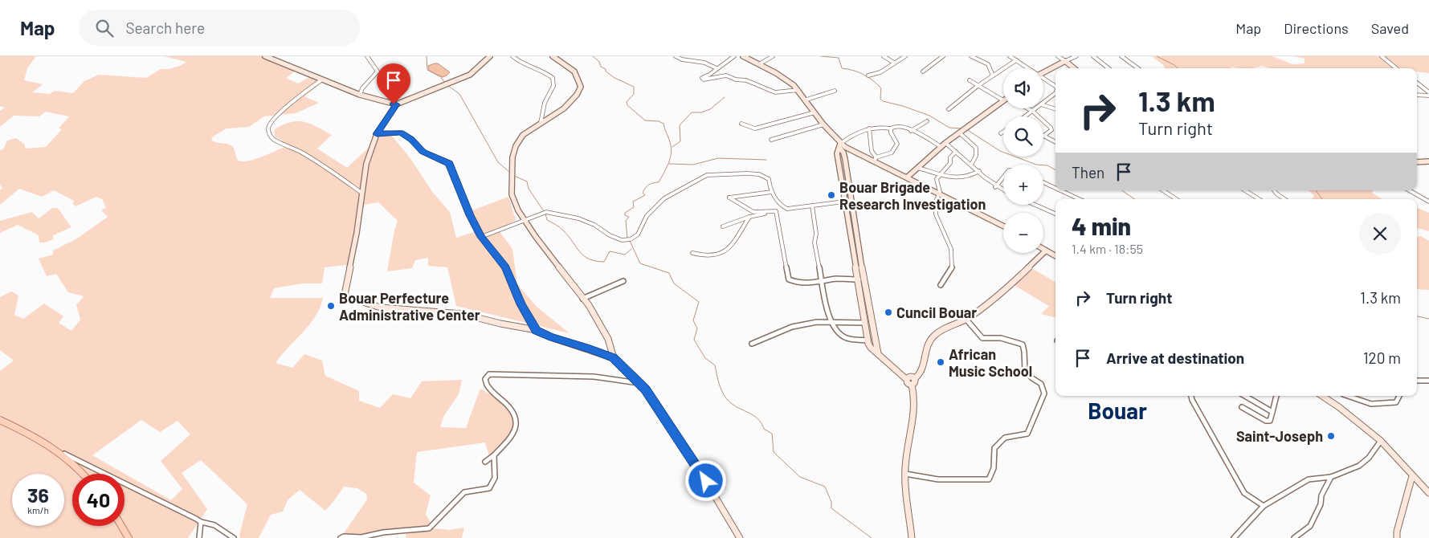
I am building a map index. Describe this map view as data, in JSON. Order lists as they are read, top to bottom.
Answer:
{
  "districts": ["Bouar"],
  "places": [
    "Bouar Brigade Research Investigation",
    "Bouar Perfecture Administrative Center",
    "Cuncil Bouar",
    "African Music School",
    "Saint-Joseph"
  ],
  "page": {
    "header": "Map",
    "search": "Search here",
    "nav": ["Map", "Directions", "Saved"],
    "map_buttons": ["+", "−"],
    "turn": ["1.3 km", "Turn right"],
    "then": "Then",
    "heading": ["4 min", "1.4 km · 18:55"],
    "list": [
      {
        "name": "Turn right",
        "value": "1.3 km"
      },
      {
        "name": "Arrive at destination",
        "value": "120 m"
      }
    ],
    "speed": "36 km/h",
    "limit": "40"
  }
}
